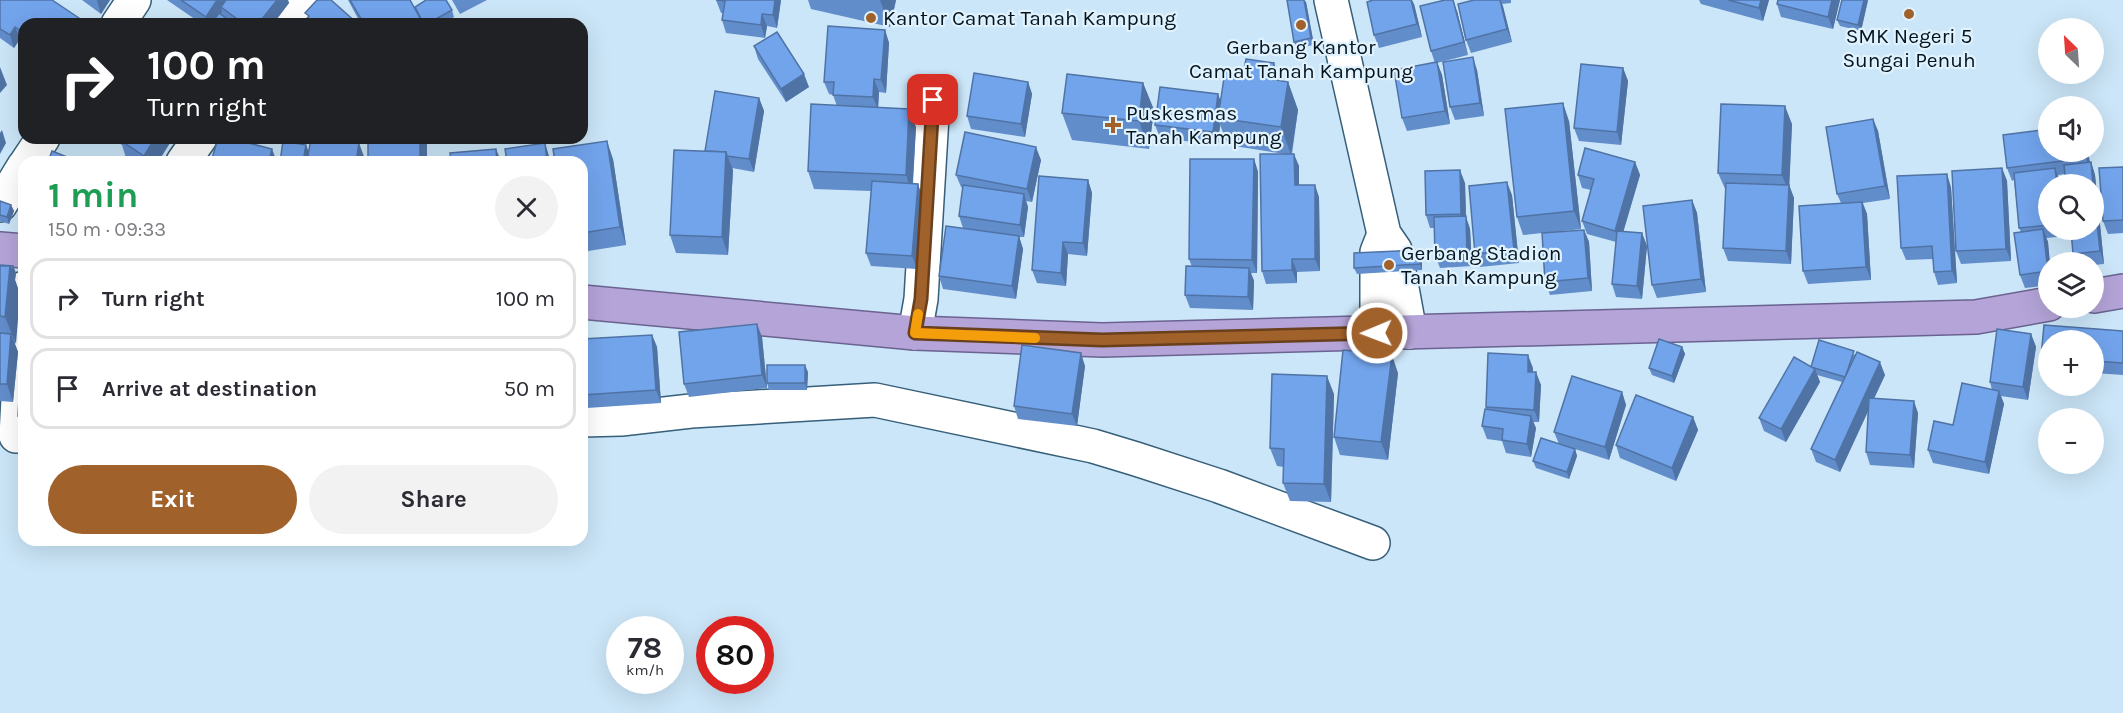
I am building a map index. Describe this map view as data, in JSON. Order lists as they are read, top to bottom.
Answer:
{
  "places": {
    "other": [
      "SMK Negeri 5 Sungai Penuh",
      "Kantor Camat Tanah Kampung",
      "Gerbang Kantor Camat Tanah Kampung",
      "Gerbang Stadion Tanah Kampung"
    ],
    "health": ["Puskesmas Tanah Kampung"]
  },
  "north": "top left",
  "page": {
    "map_buttons": ["+", "−"],
    "turn": ["100 m", "Turn right"],
    "heading": ["1 min", "150 m · 09:33"],
    "list": [
      {
        "name": "Turn right",
        "value": "100 m"
      },
      {
        "name": "Arrive at destination",
        "value": "50 m"
      }
    ],
    "buttons": ["Exit", "Share"],
    "speed": "78 km/h",
    "limit": "80"
  }
}
